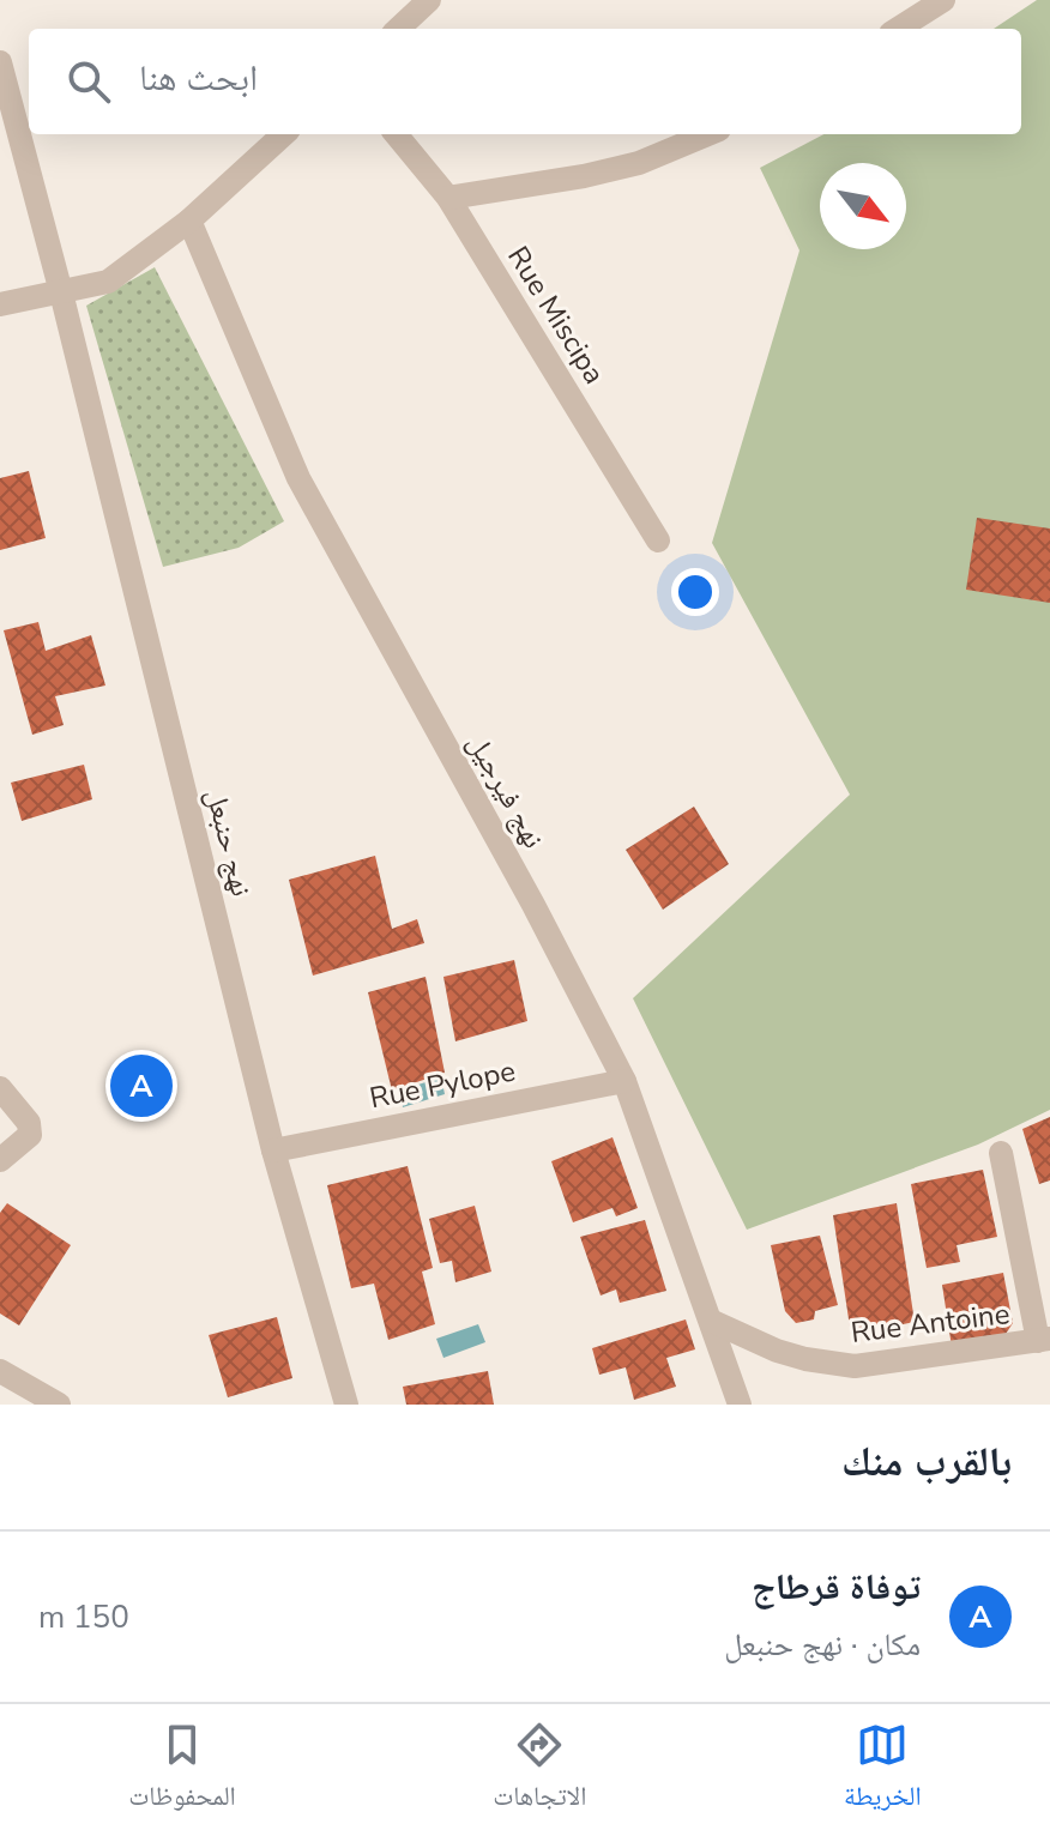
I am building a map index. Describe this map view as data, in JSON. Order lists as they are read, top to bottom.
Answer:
{
  "streets": {
    "street": [
      "Rue Miscipa",
      "نهج فيرجيل",
      "نهج حنبعل",
      "Rue Pylope",
      "Rue Antoine"
    ]
  },
  "crossings": [
    ["نهج فيرجيل", "Rue Pylope"],
    ["نهج فيرجيل", "Rue Antoine"],
    ["نهج حنبعل", "Rue Pylope"]
  ],
  "north": "bottom right",
  "page": {
    "search": "ابحث هنا",
    "pins": "A",
    "heading": "بالقرب منك",
    "list": [
      {
        "mark": "A",
        "name": "توفاة قرطاج",
        "note": "مكان · نهج حنبعل",
        "value": "150 m"
      }
    ],
    "nav": ["الخريطة", "الاتجاهات", "المحفوظات"]
  }
}
